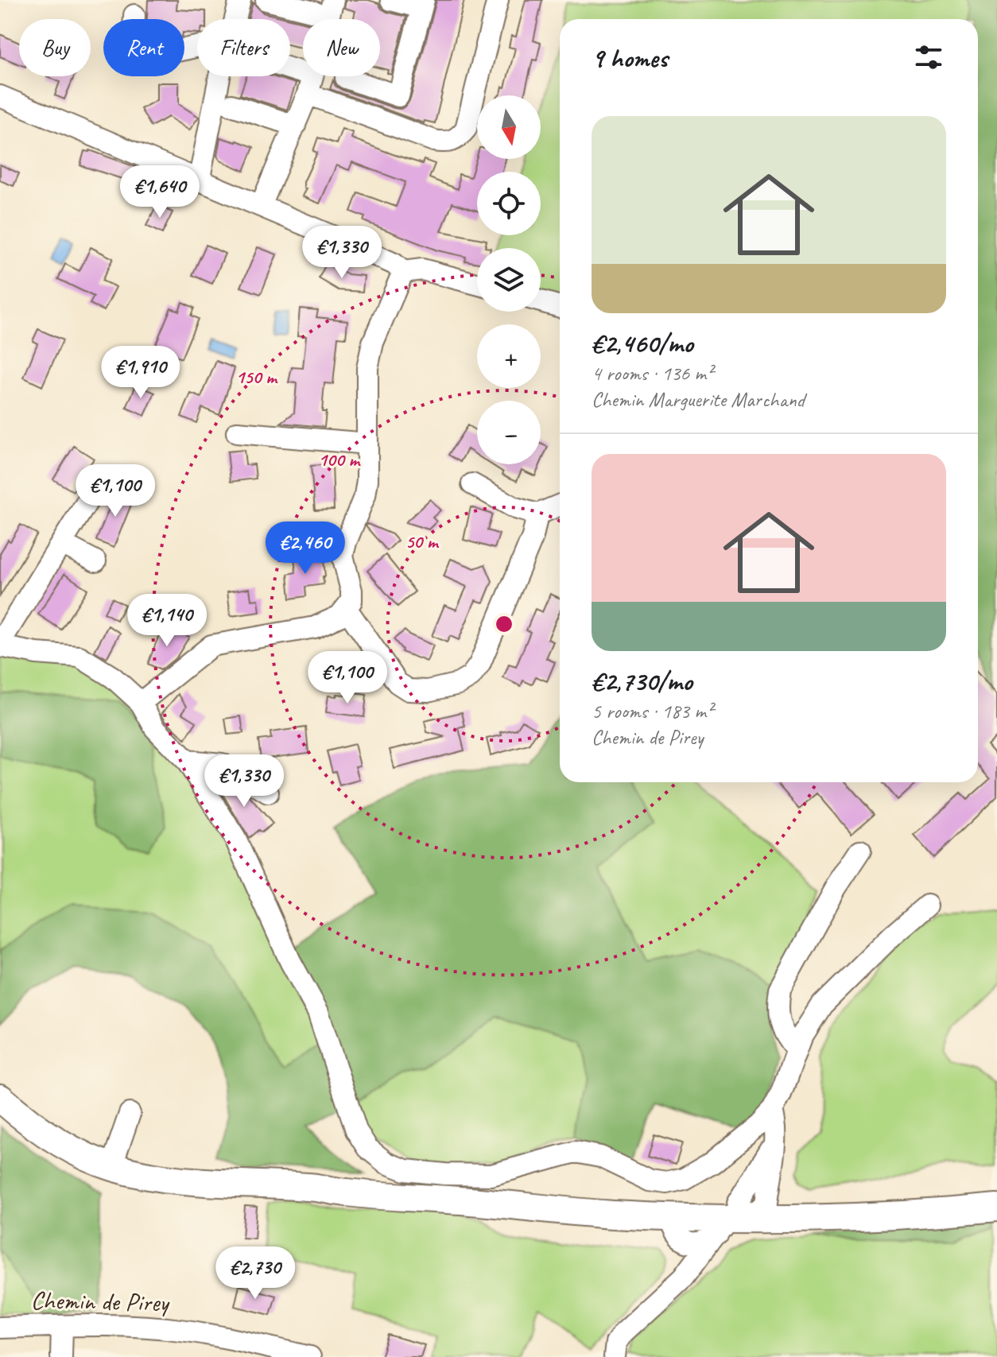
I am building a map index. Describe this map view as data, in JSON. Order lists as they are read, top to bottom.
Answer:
{
  "streets": {
    "street": ["Chemin de Pirey"]
  },
  "north": "bottom",
  "page": {
    "chip": [
      "Buy",
      "Rent",
      "Filters",
      "New"
    ],
    "heading": "9 homes",
    "map_buttons": ["+", "−"],
    "list": [
      {
        "name": "€2,460/mo",
        "note": "4 rooms · 136 m² · Chemin Marguerite Marchand"
      },
      {
        "name": "€2,730/mo",
        "note": "5 rooms · 183 m² · Chemin de Pirey"
      }
    ],
    "price": [
      "€1,640",
      "€1,330",
      "€1,910",
      "€1,100",
      "€2,460",
      "€1,140",
      "€1,100",
      "€1,330",
      "€2,730"
    ]
  },
  "rings": ["150 m", "100 m", "50 m"]
}
